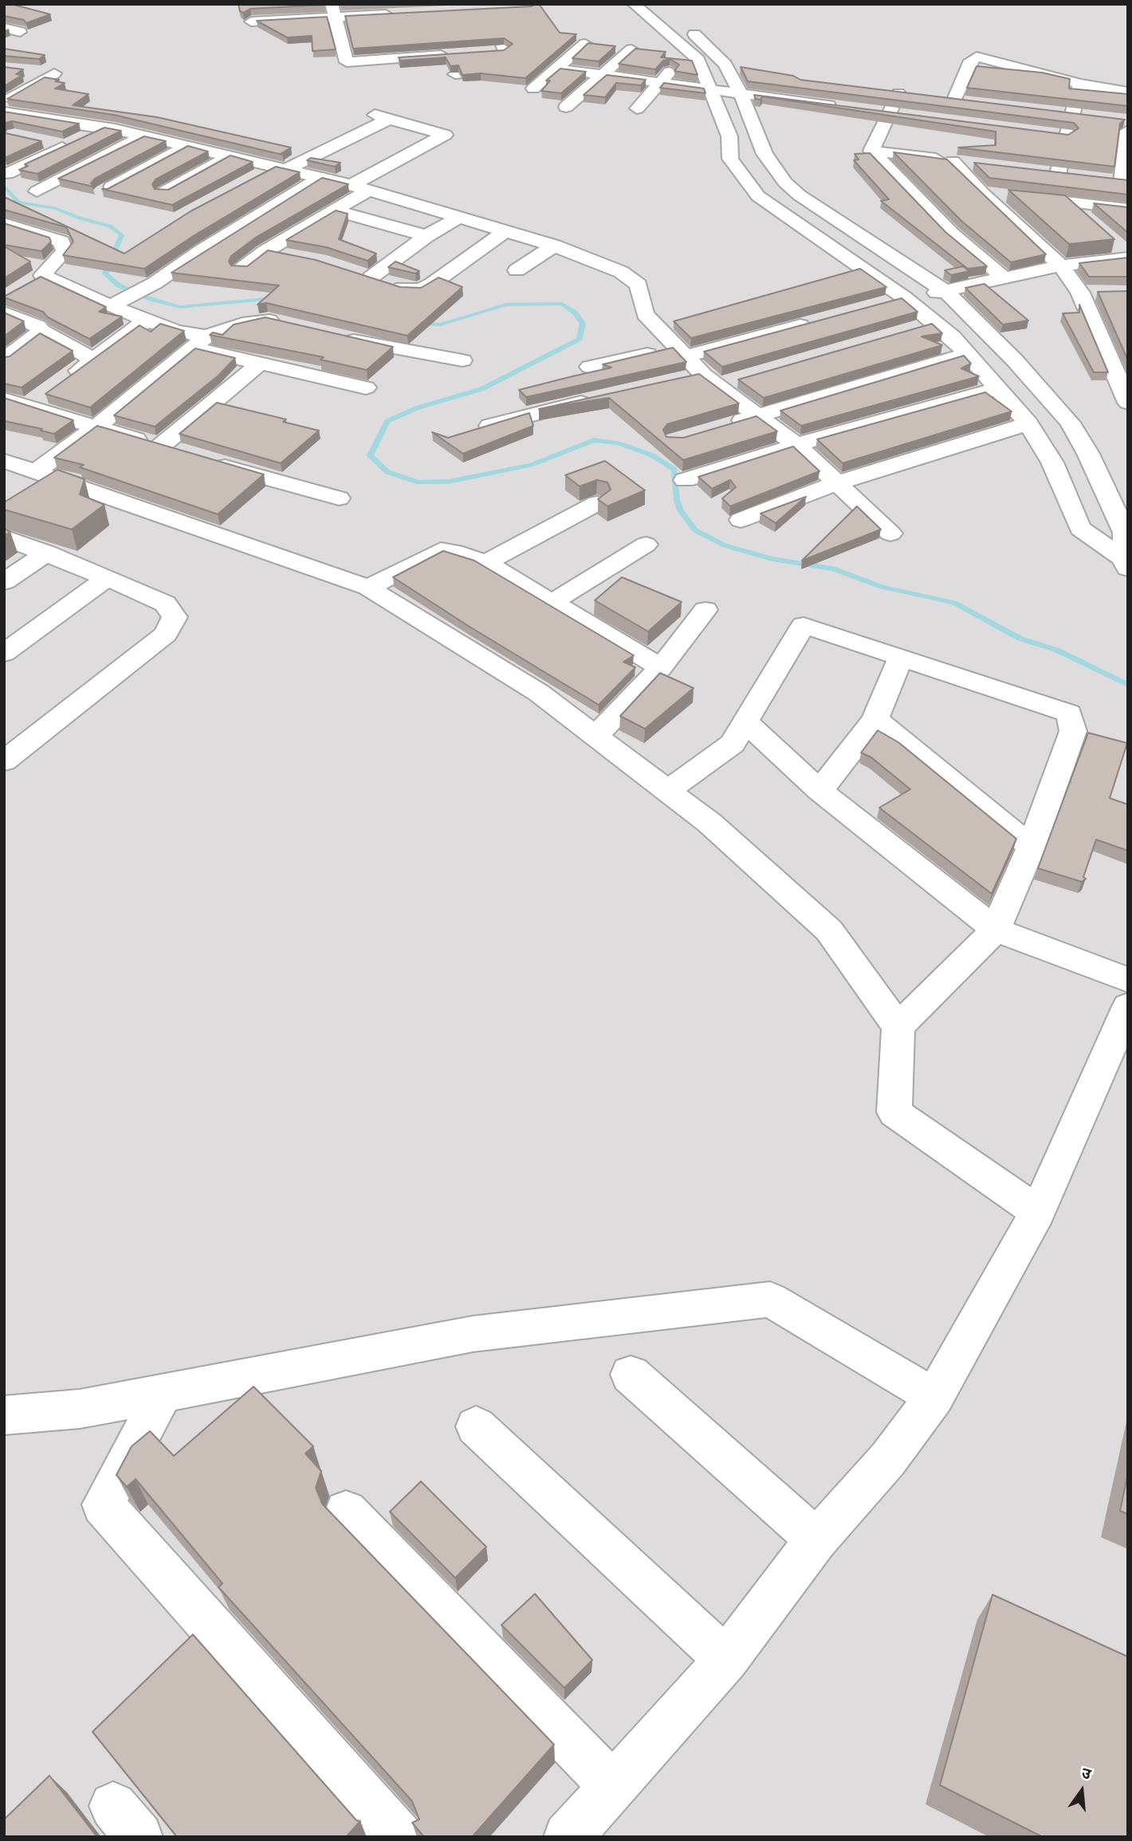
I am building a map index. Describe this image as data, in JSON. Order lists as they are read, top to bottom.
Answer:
{
  "north": "top"
}
